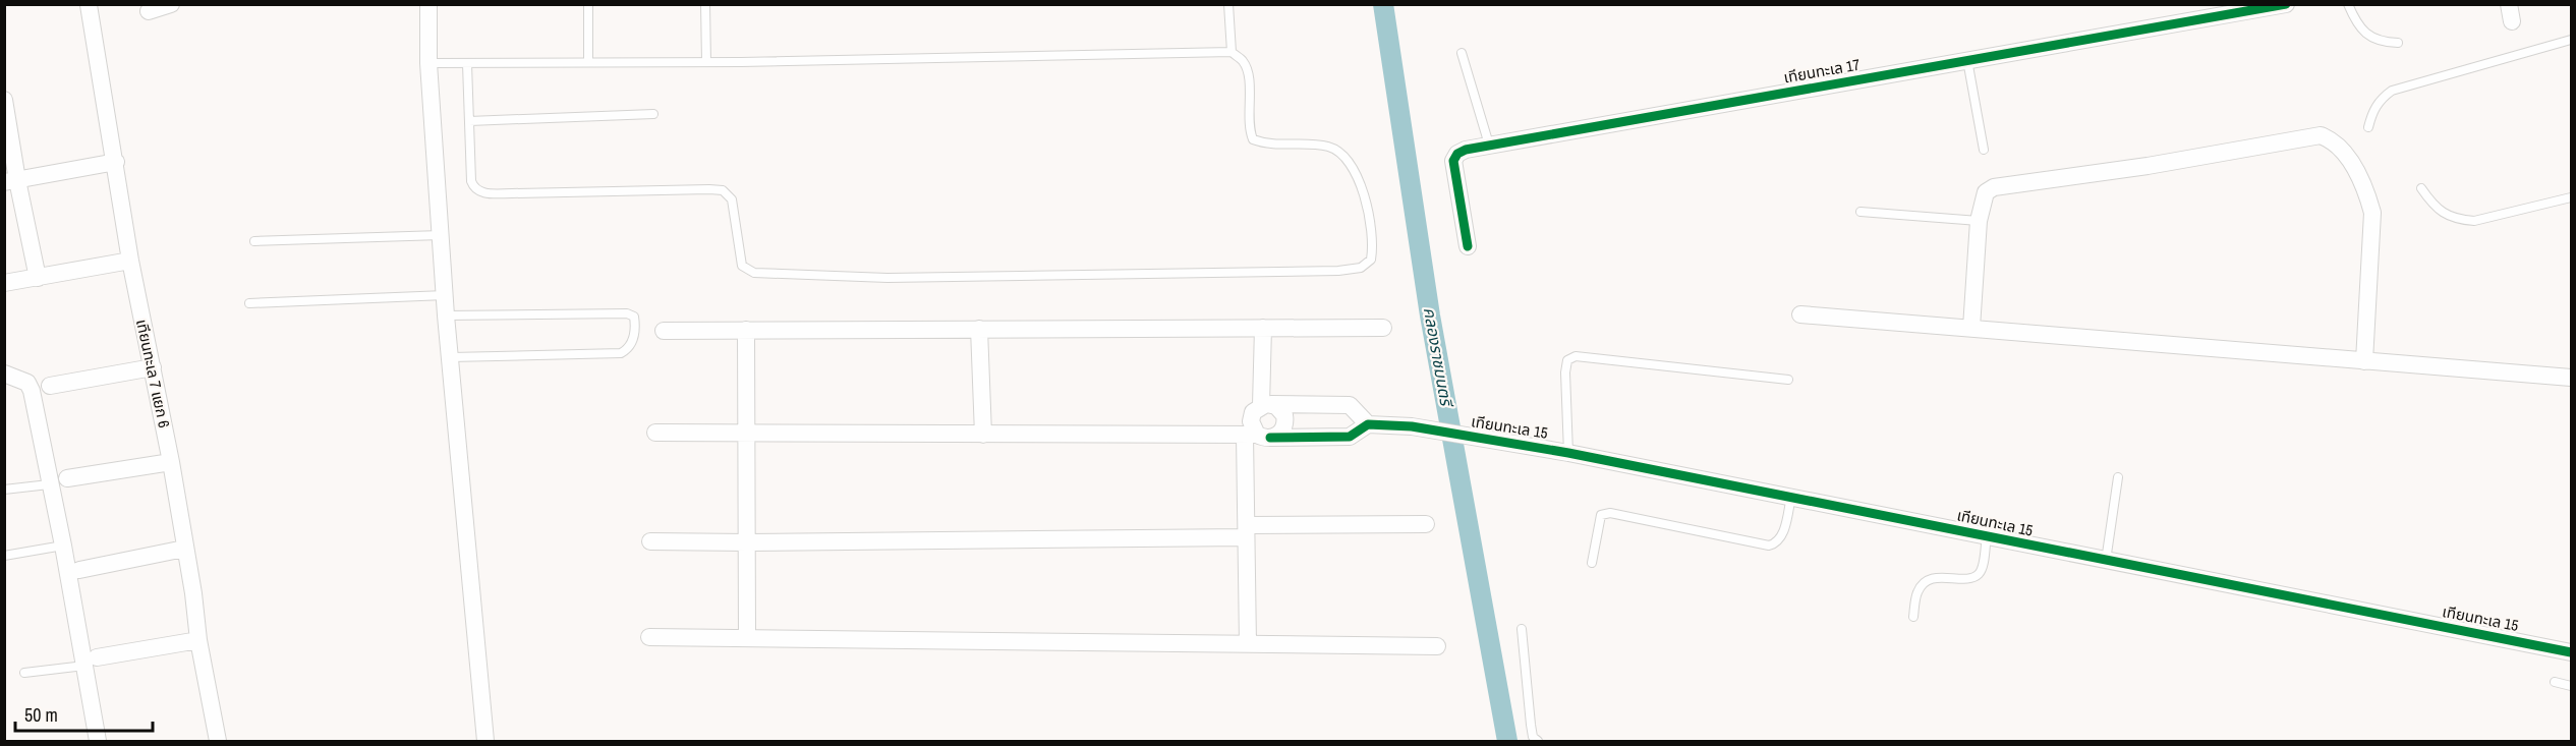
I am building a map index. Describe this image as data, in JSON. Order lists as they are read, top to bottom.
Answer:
{
  "streets": {
    "street": ["เทียนทะเล 17", "เทียนทะเล 7 แยก 6", "เทียนทะเล 15"]
  },
  "water": ["คลองราชมนตรี"],
  "scale_bar": "50 m"
}
